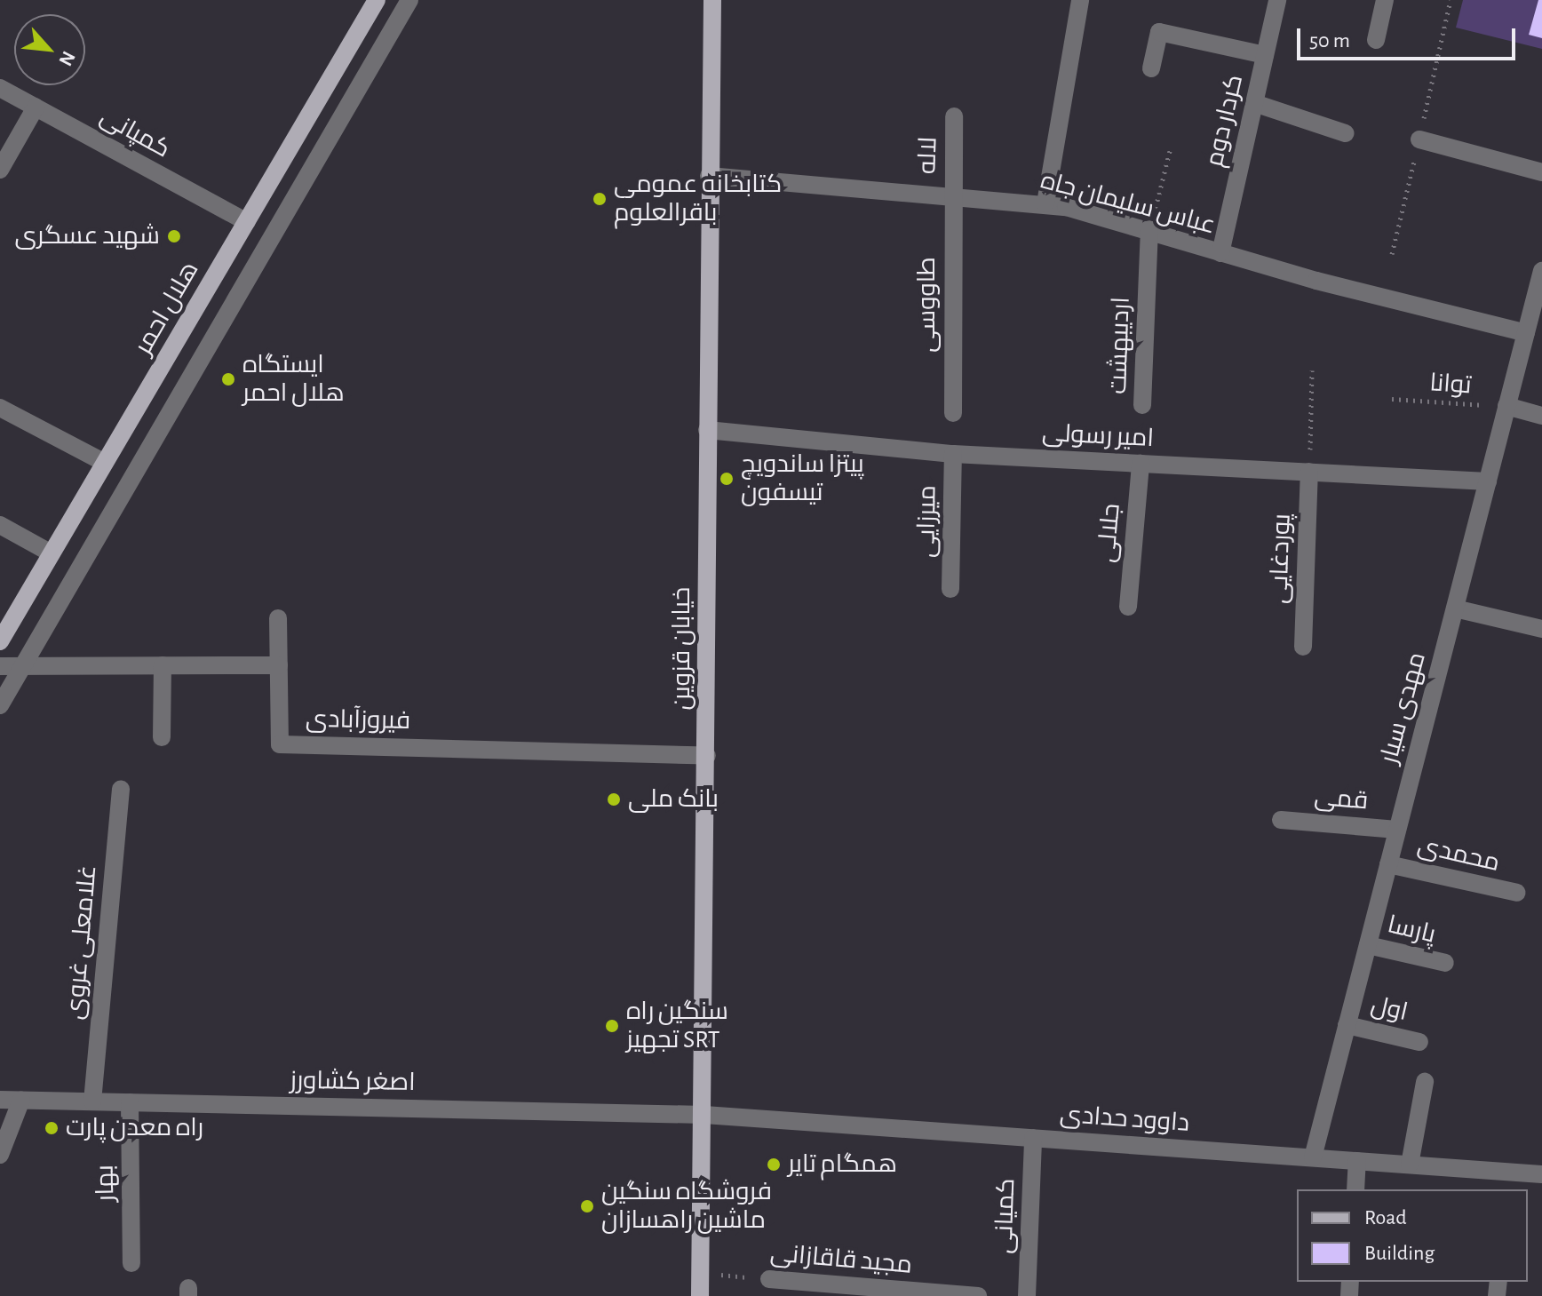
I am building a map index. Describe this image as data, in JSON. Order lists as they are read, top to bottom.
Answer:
{
  "streets": {
    "main road": ["هلال احمر", "خیابان قزوین"],
    "street": [
      "کردار دوم",
      "کمپانی",
      "لاله",
      "عباس سلیمان جاه",
      "طاووسی",
      "اردیبهشت",
      "امیر رسولی",
      "میرزایی",
      "جلالی",
      "پوردغایی",
      "مهدی سیار",
      "فیروزآبادی",
      "قمی",
      "محمدی",
      "پارسا",
      "غلامعلی غروی",
      "اول",
      "اصغر کشاورز",
      "داوود حدادی",
      "بهار",
      "کمیانی",
      "مجید قاقازانی"
    ],
    "path": ["توانا"]
  },
  "crossings": [
    ["کردار دوم", "عباس سلیمان جاه"],
    ["کمپانی", "هلال احمر"],
    ["لاله", "عباس سلیمان جاه"],
    ["لاله", "طاووسی"],
    ["عباس سلیمان جاه", "طاووسی"],
    ["عباس سلیمان جاه", "اردیبهشت"],
    ["عباس سلیمان جاه", "خیابان قزوین"],
    ["عباس سلیمان جاه", "مهدی سیار"],
    ["توانا", "مهدی سیار"],
    ["امیر رسولی", "میرزایی"],
    ["امیر رسولی", "جلالی"],
    ["امیر رسولی", "پوردغایی"],
    ["امیر رسولی", "خیابان قزوین"],
    ["امیر رسولی", "مهدی سیار"],
    ["خیابان قزوین", "فیروزآبادی"],
    ["خیابان قزوین", "اصغر کشاورز"],
    ["خیابان قزوین", "داوود حدادی"],
    ["خیابان قزوین", "مجید قاقازانی"],
    ["مهدی سیار", "قمی"],
    ["مهدی سیار", "محمدی"],
    ["مهدی سیار", "پارسا"],
    ["مهدی سیار", "اول"],
    ["مهدی سیار", "داوود حدادی"],
    ["غلامعلی غروی", "اصغر کشاورز"],
    ["اصغر کشاورز", "داوود حدادی"],
    ["اصغر کشاورز", "بهار"],
    ["داوود حدادی", "کمیانی"]
  ],
  "places": [
    "کتابخانه عمومی باقرالعلوم",
    "شهید عسگری",
    "ایستگاه هلال احمر",
    "پیتزا ساندویچ تیسفون",
    "بانک ملی",
    "سنگین راه تجهیز SRT",
    "راه معدن پارت",
    "همگام تایر",
    "فروشگاه سنگین ماشین راهسازان"
  ],
  "legend": ["Road", "Building"],
  "scale_bar": "50 m",
  "north": "bottom right"
}
